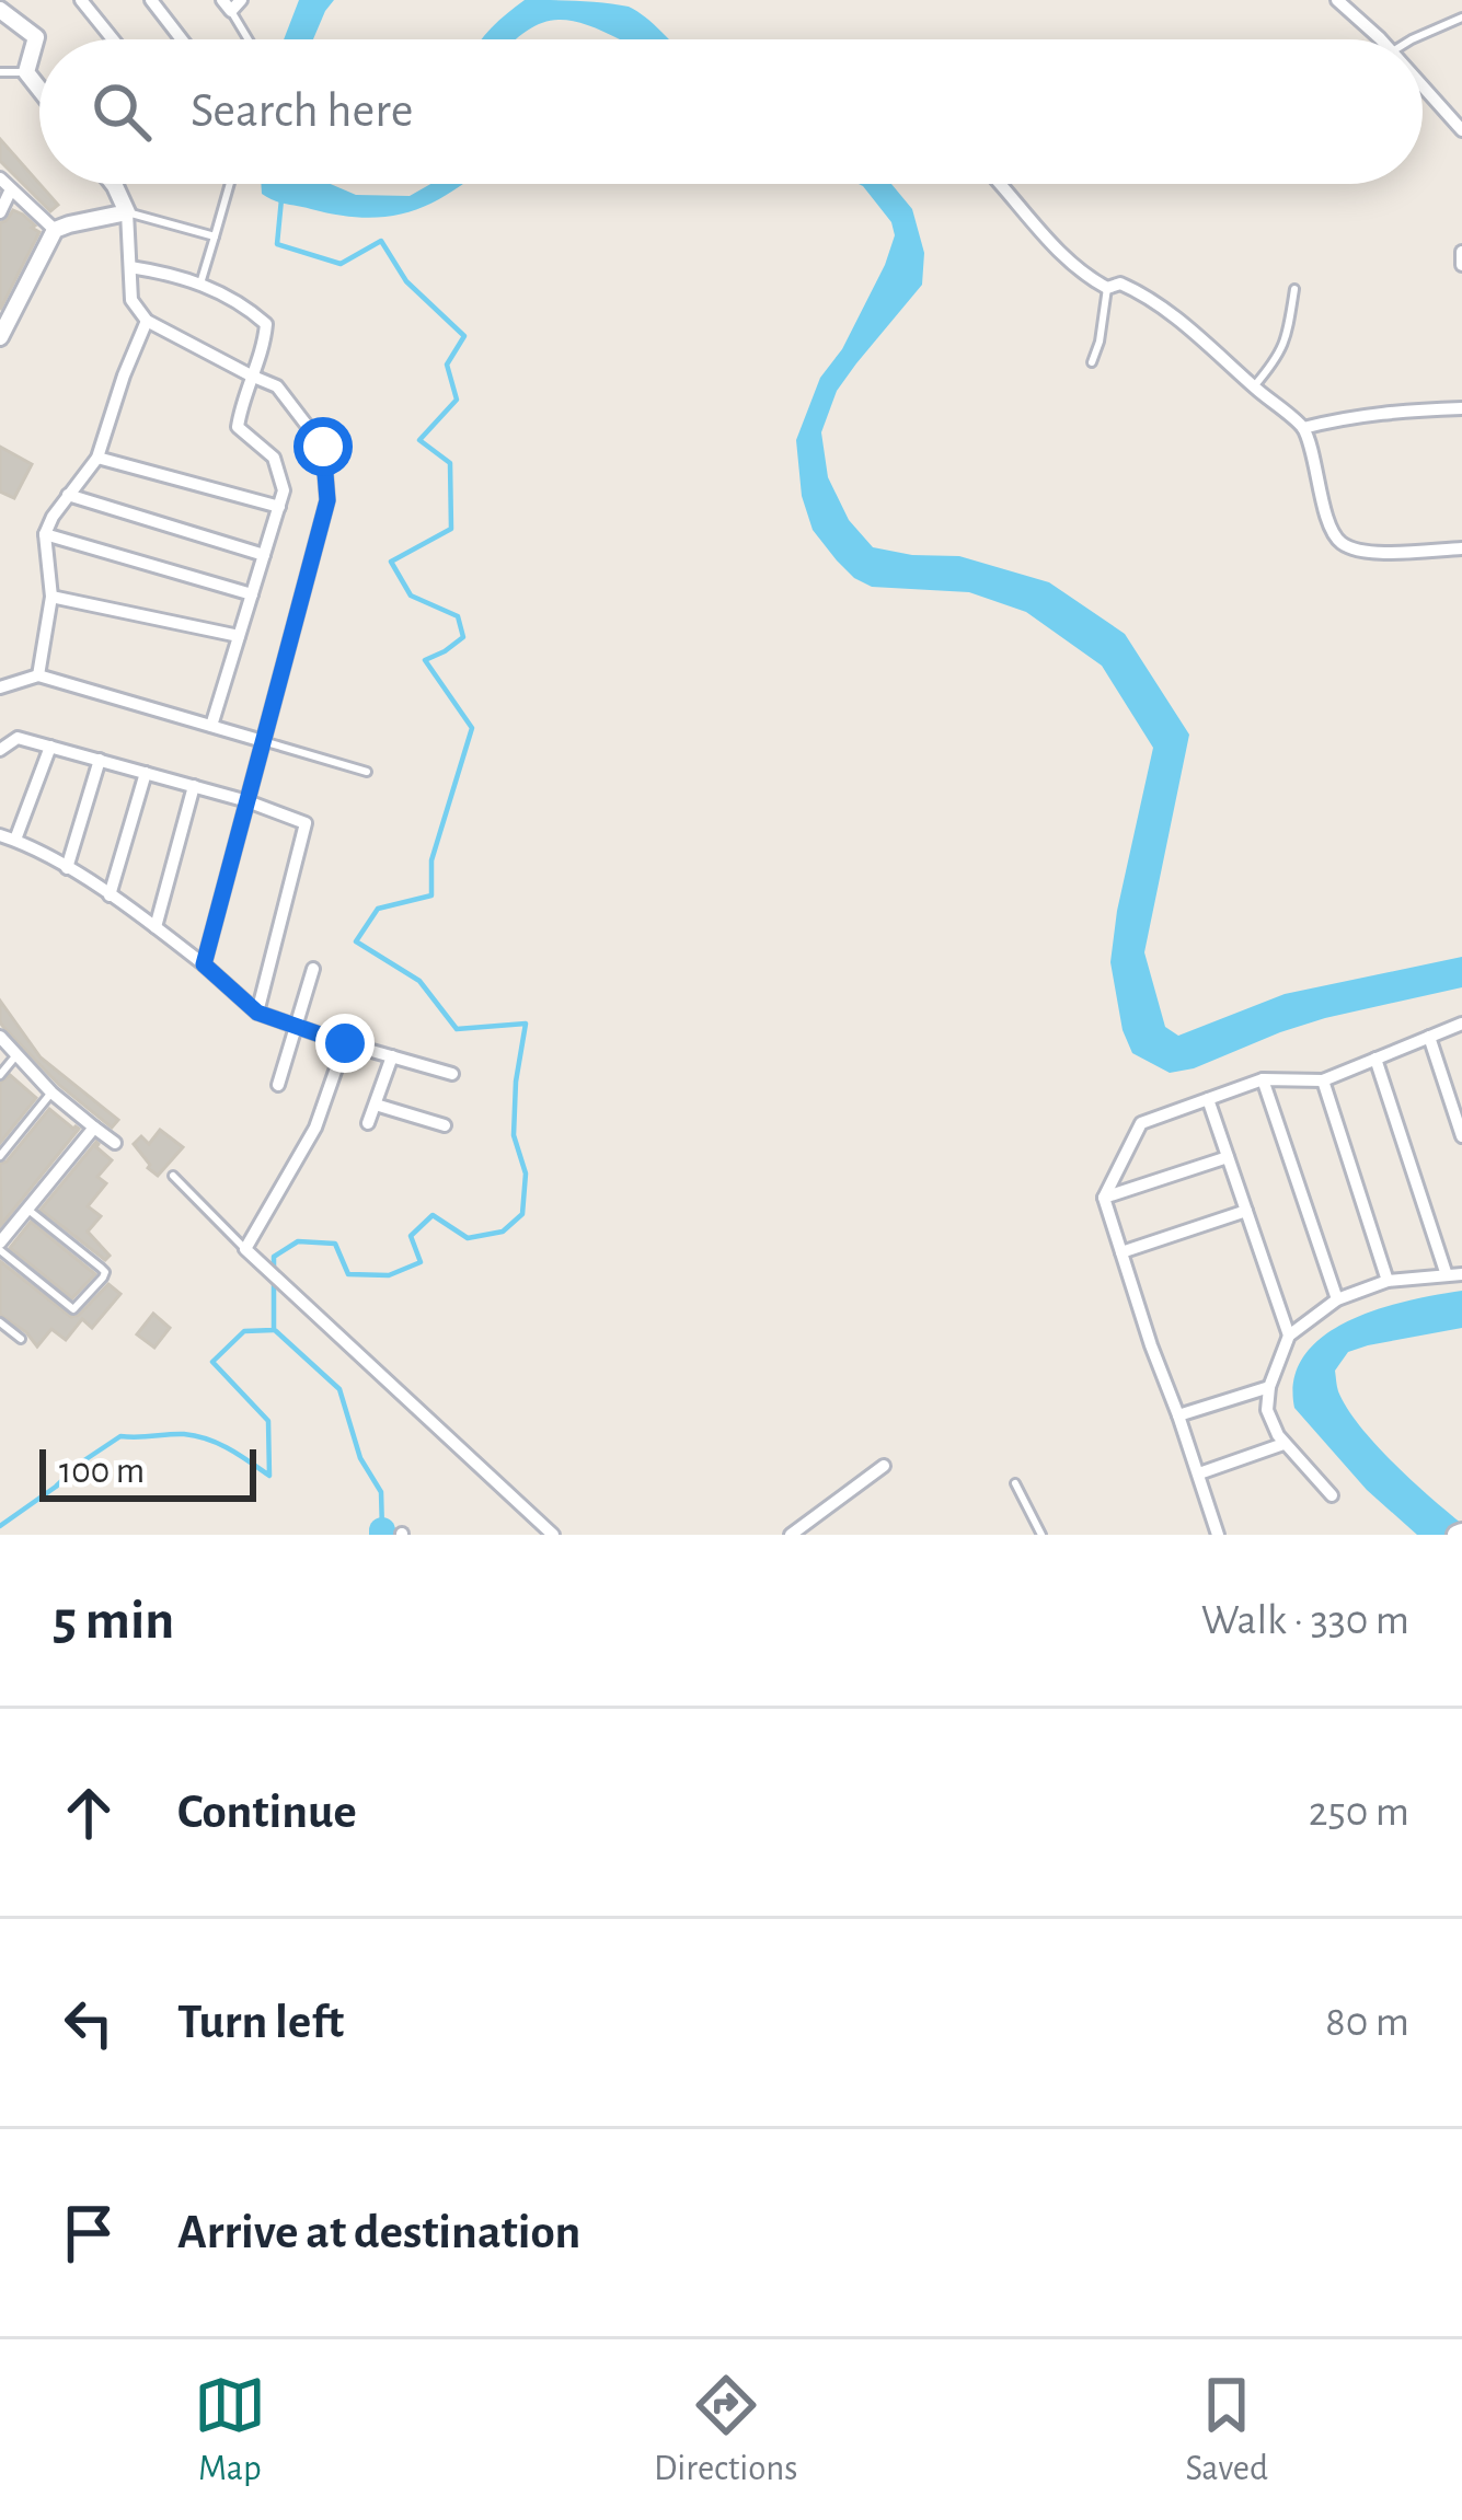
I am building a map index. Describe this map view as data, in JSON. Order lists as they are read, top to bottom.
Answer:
{
  "scale_bar": "100 m",
  "page": {
    "search": "Search here",
    "scale": "100 m",
    "heading": ["5 min", "Walk · 330 m"],
    "list": [
      ["Continue", "250 m"],
      ["Turn left", "80 m"],
      "Arrive at destination"
    ],
    "nav": ["Map", "Directions", "Saved"]
  }
}
